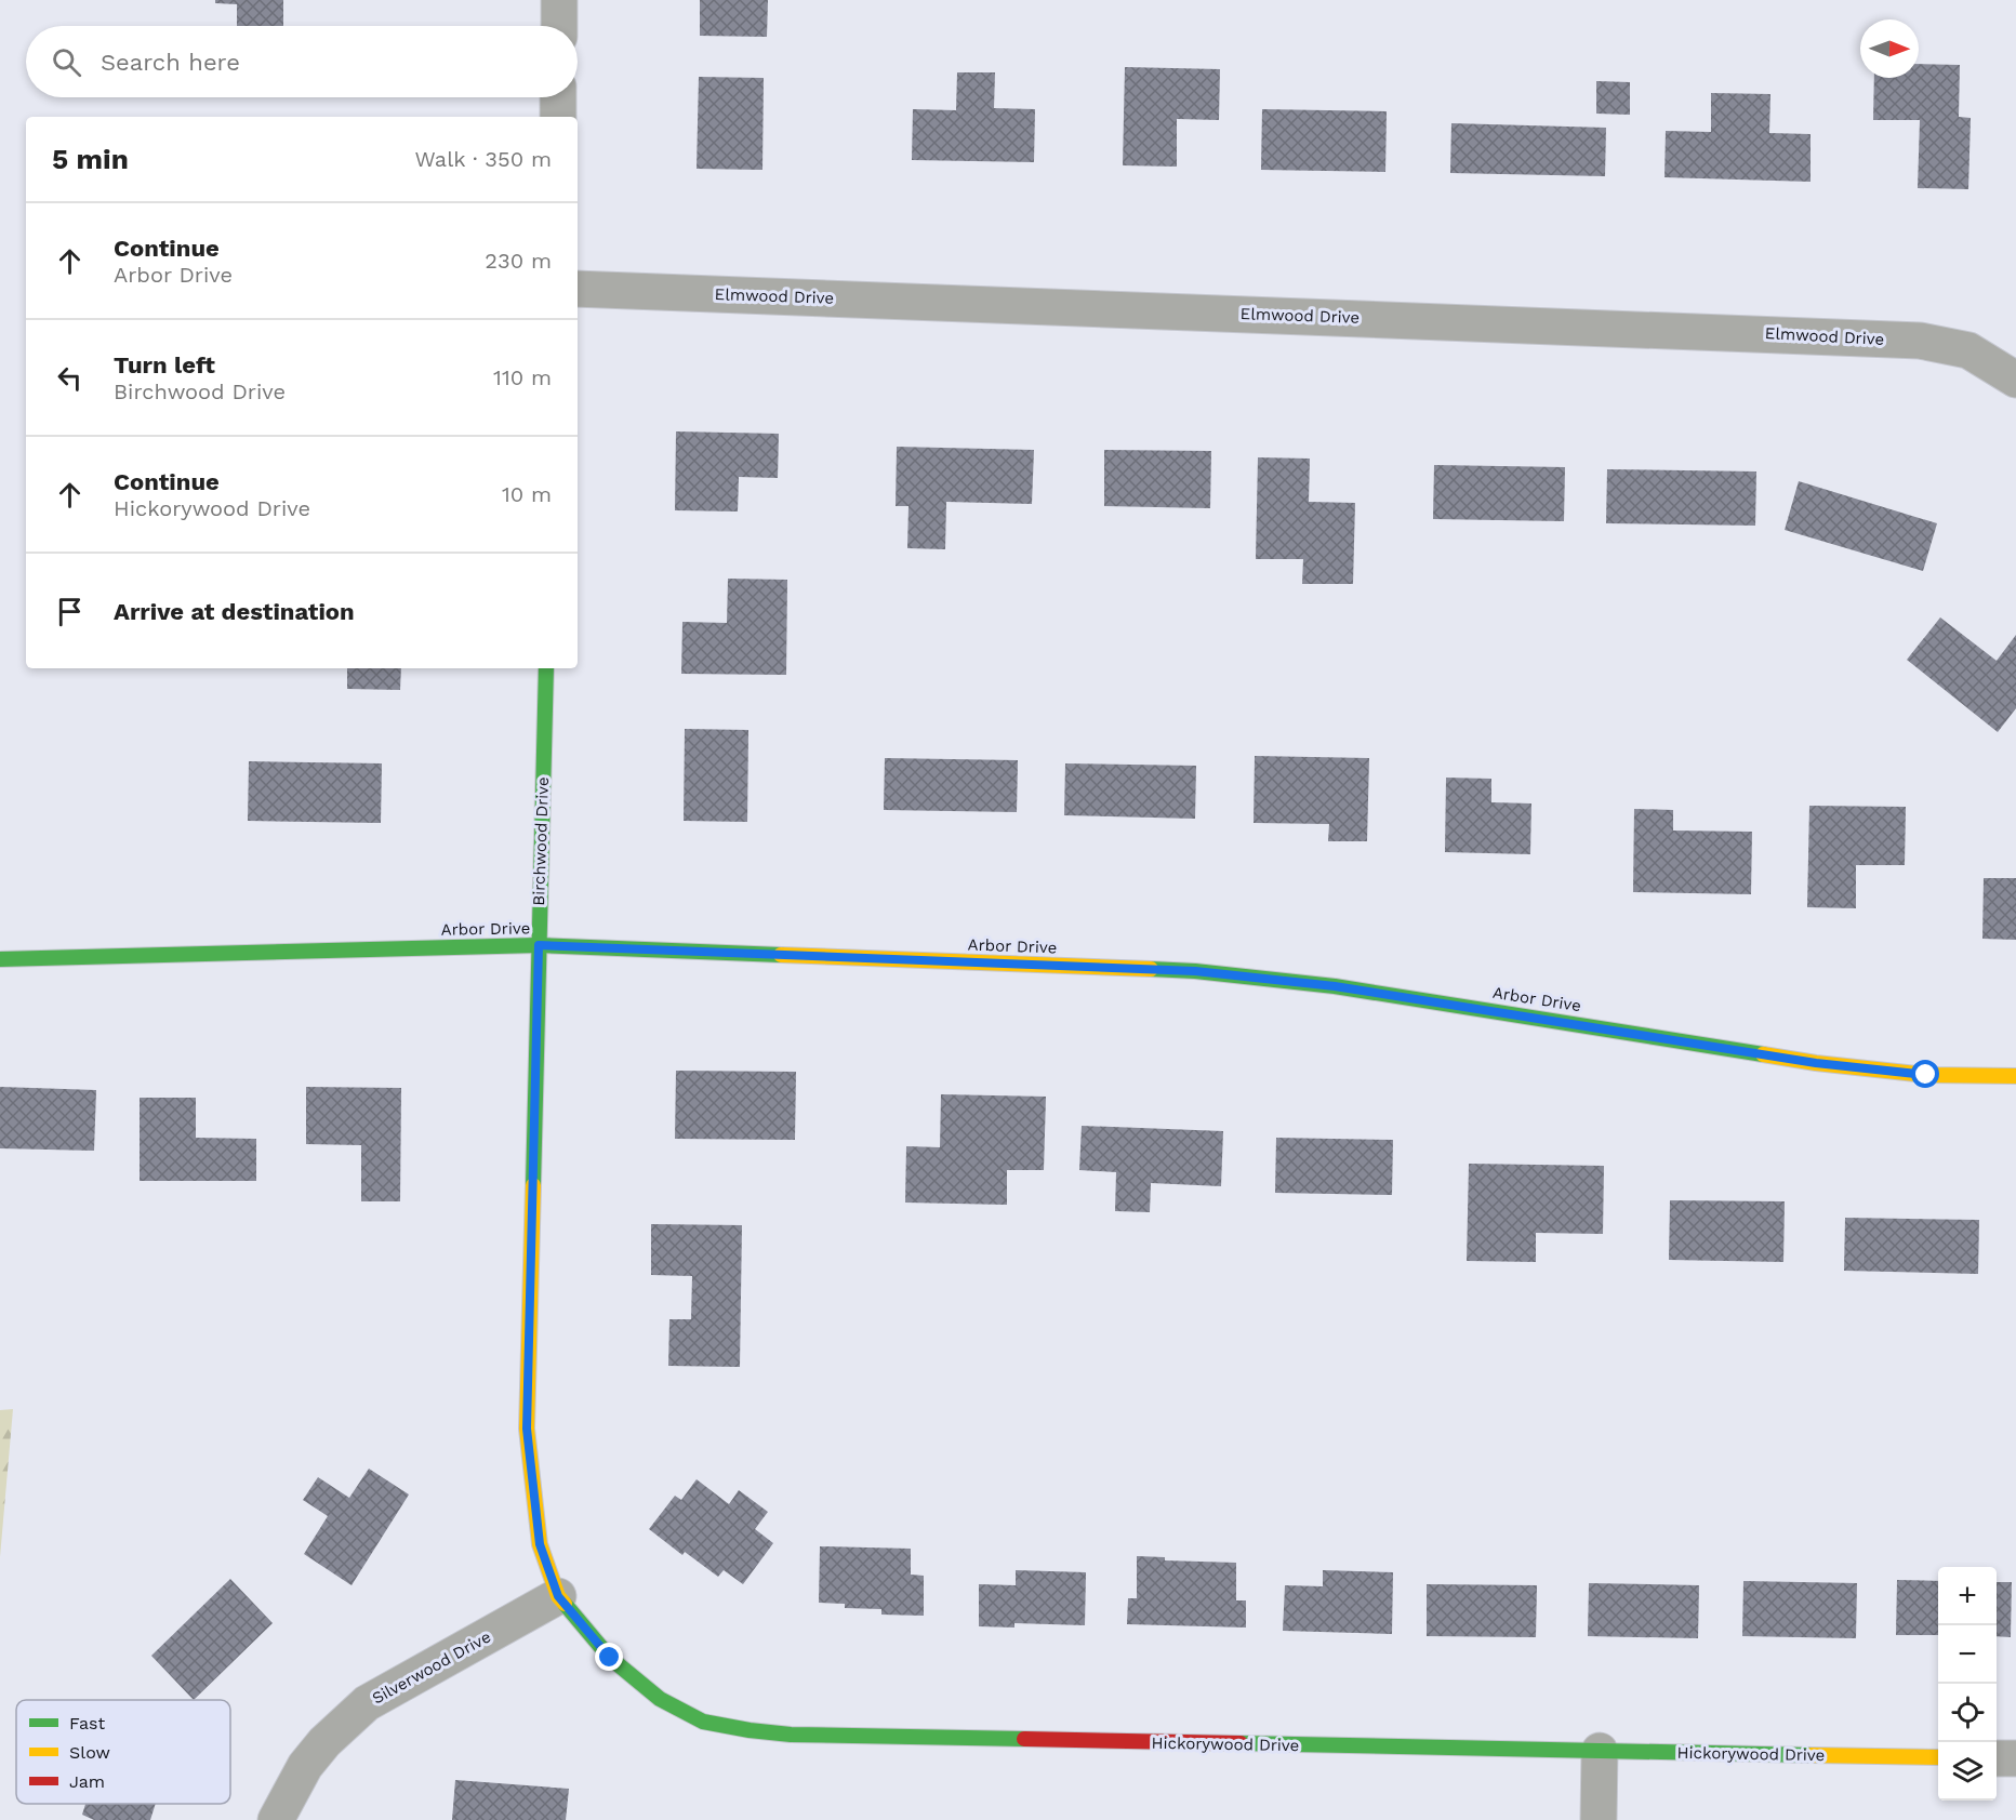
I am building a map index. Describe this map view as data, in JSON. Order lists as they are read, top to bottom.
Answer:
{
  "streets": {
    "street": [
      "Elmwood Drive",
      "Birchwood Drive",
      "Arbor Drive",
      "Silverwood Drive",
      "Hickorywood Drive"
    ]
  },
  "crossings": [
    ["Birchwood Drive", "Arbor Drive"],
    ["Birchwood Drive", "Silverwood Drive"],
    ["Birchwood Drive", "Hickorywood Drive"],
    ["Silverwood Drive", "Hickorywood Drive"]
  ],
  "legend": ["Fast", "Slow", "Jam"],
  "north": "right",
  "page": {
    "search": "Search here",
    "heading": ["5 min", "Walk · 350 m"],
    "list": [
      ["Continue", "Arbor Drive", "230 m"],
      ["Turn left", "Birchwood Drive", "110 m"],
      ["Continue", "Hickorywood Drive", "10 m"],
      "Arrive at destination"
    ],
    "map_buttons": ["+", "−"]
  }
}
